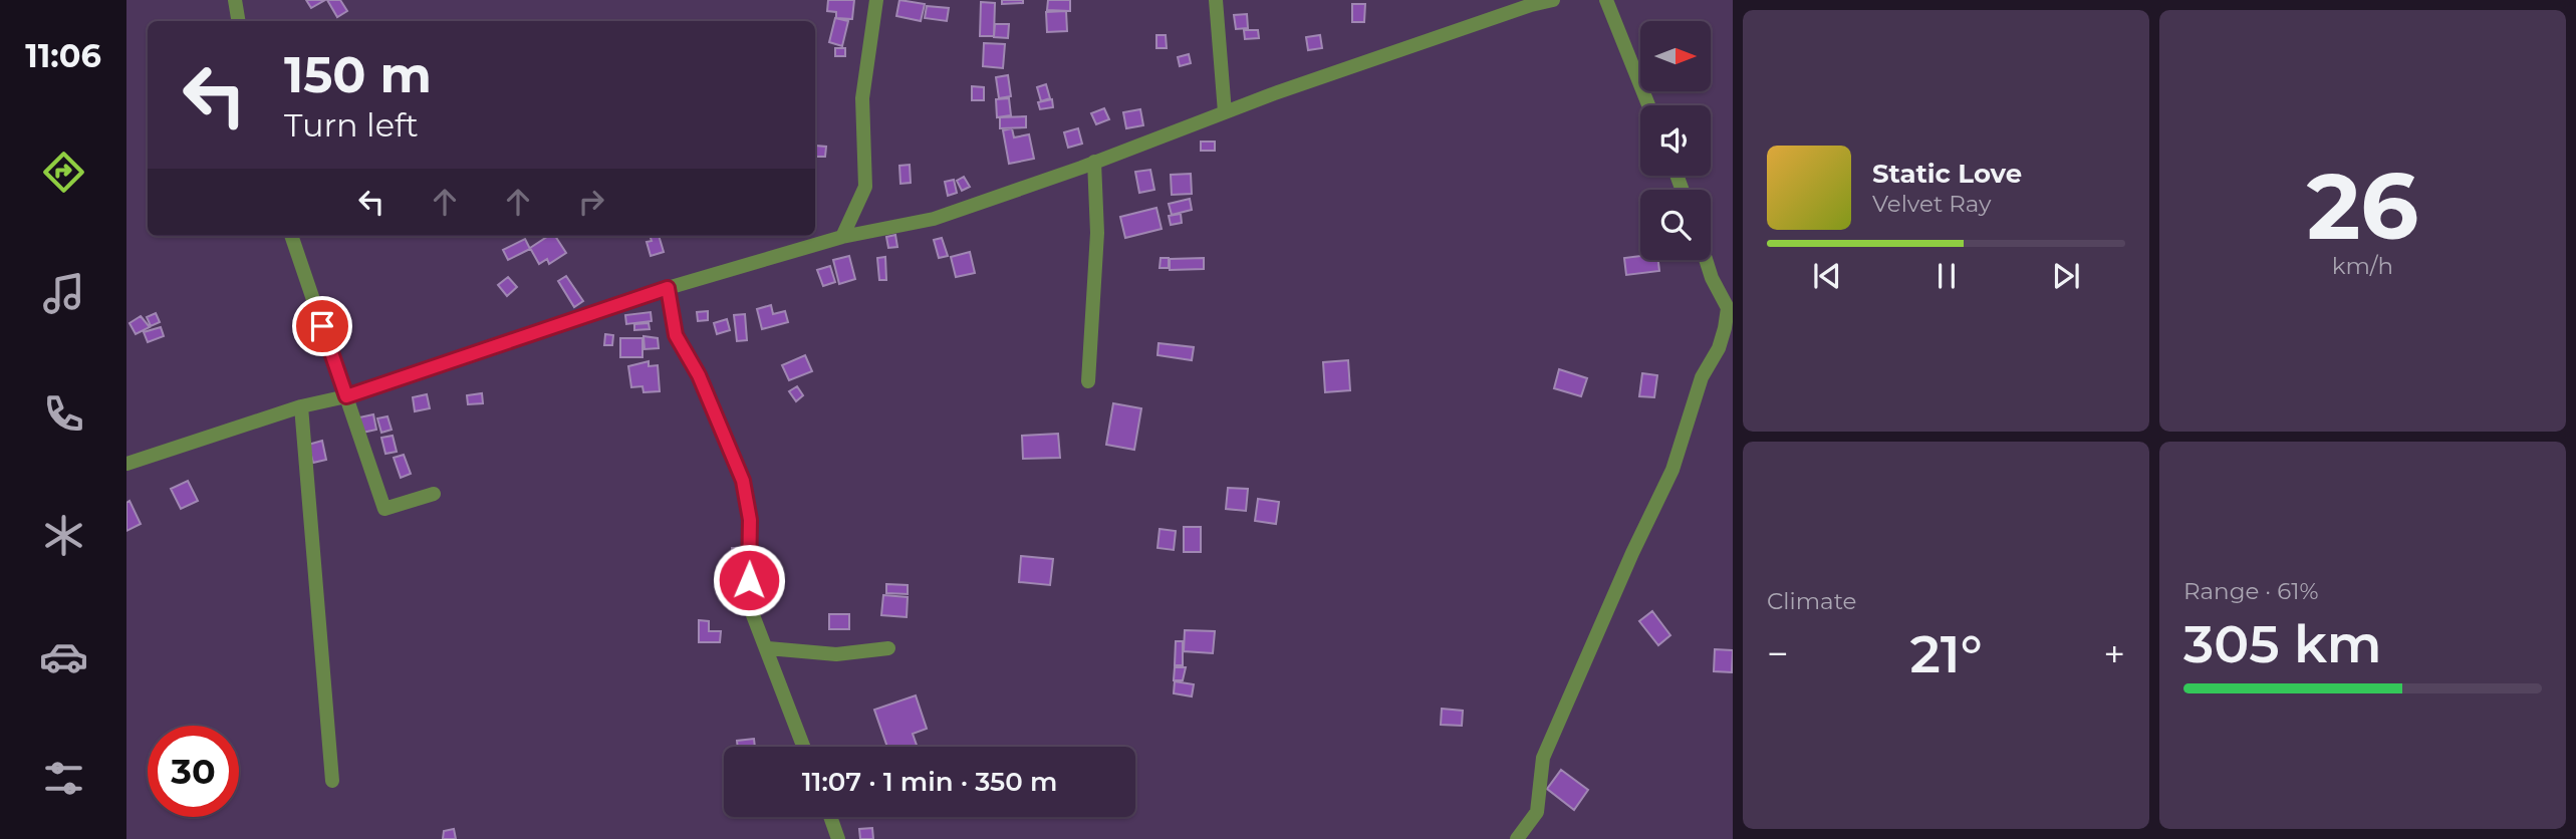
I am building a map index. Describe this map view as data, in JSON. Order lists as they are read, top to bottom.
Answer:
{
  "north": "right",
  "page": {
    "tabs": "11:06",
    "tile": [
      ["26", "km/h"],
      "Climate",
      ["Range · 61%", "305 km"]
    ],
    "turn": ["150 m", "Turn left"],
    "song": ["Static Love", "Velvet Ray"],
    "heat": ["−", "21°", "+"],
    "limit": "30",
    "trip": "11:07 · 1 min · 350 m"
  }
}
